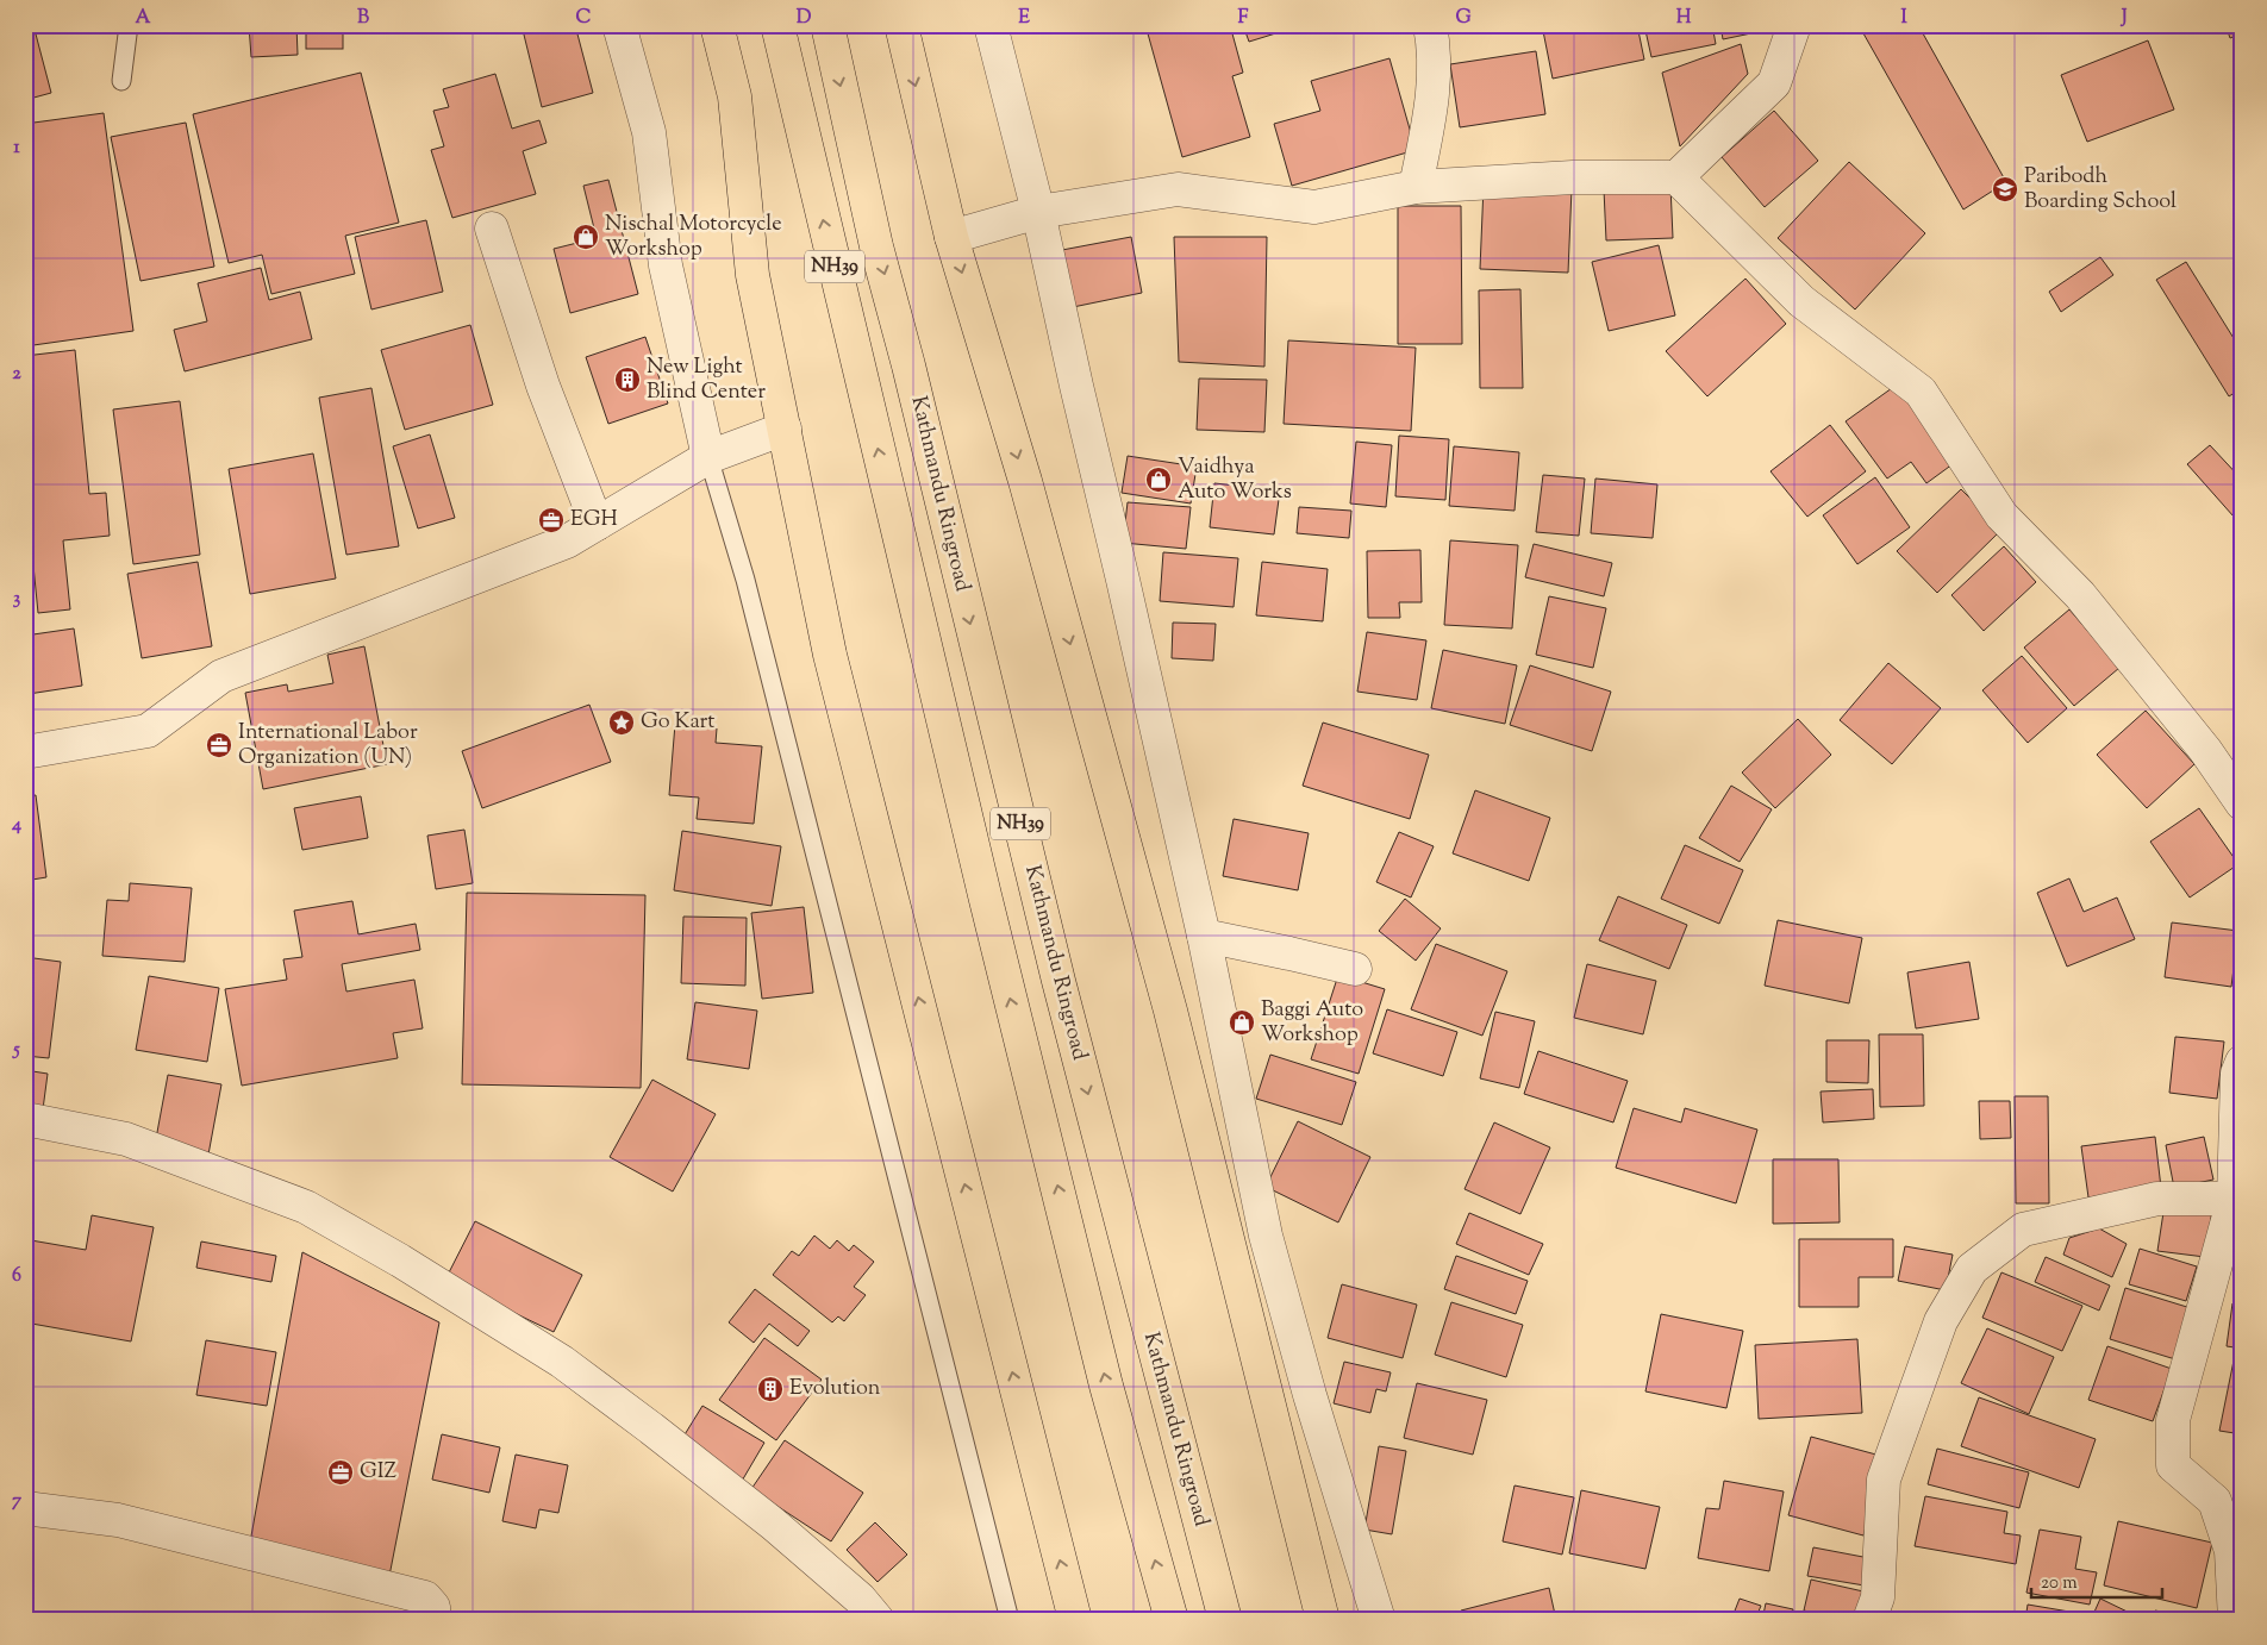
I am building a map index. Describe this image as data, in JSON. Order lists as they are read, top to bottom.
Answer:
{
  "streets": {
    "main road": ["NH39", "Kathmandu Ringroad"]
  },
  "places": {
    "school or university": ["Paribodh Boarding School"],
    "shop": ["Nischal Motorcycle Workshop", "Vaidhya Auto Works", "Baggi Auto Workshop"],
    "building": ["New Light Blind Center", "Evolution"],
    "office": ["EGH", "International Labor Organization (UN)", "GIZ"],
    "place": ["Go Kart"]
  },
  "scale_bar": "20 m",
  "grid": {
    "columns": [
      "A",
      "B",
      "C",
      "D",
      "E",
      "F",
      "G",
      "H",
      "I",
      "J"
    ],
    "rows": [
      "1",
      "2",
      "3",
      "4",
      "5",
      "6",
      "7"
    ]
  }
}
